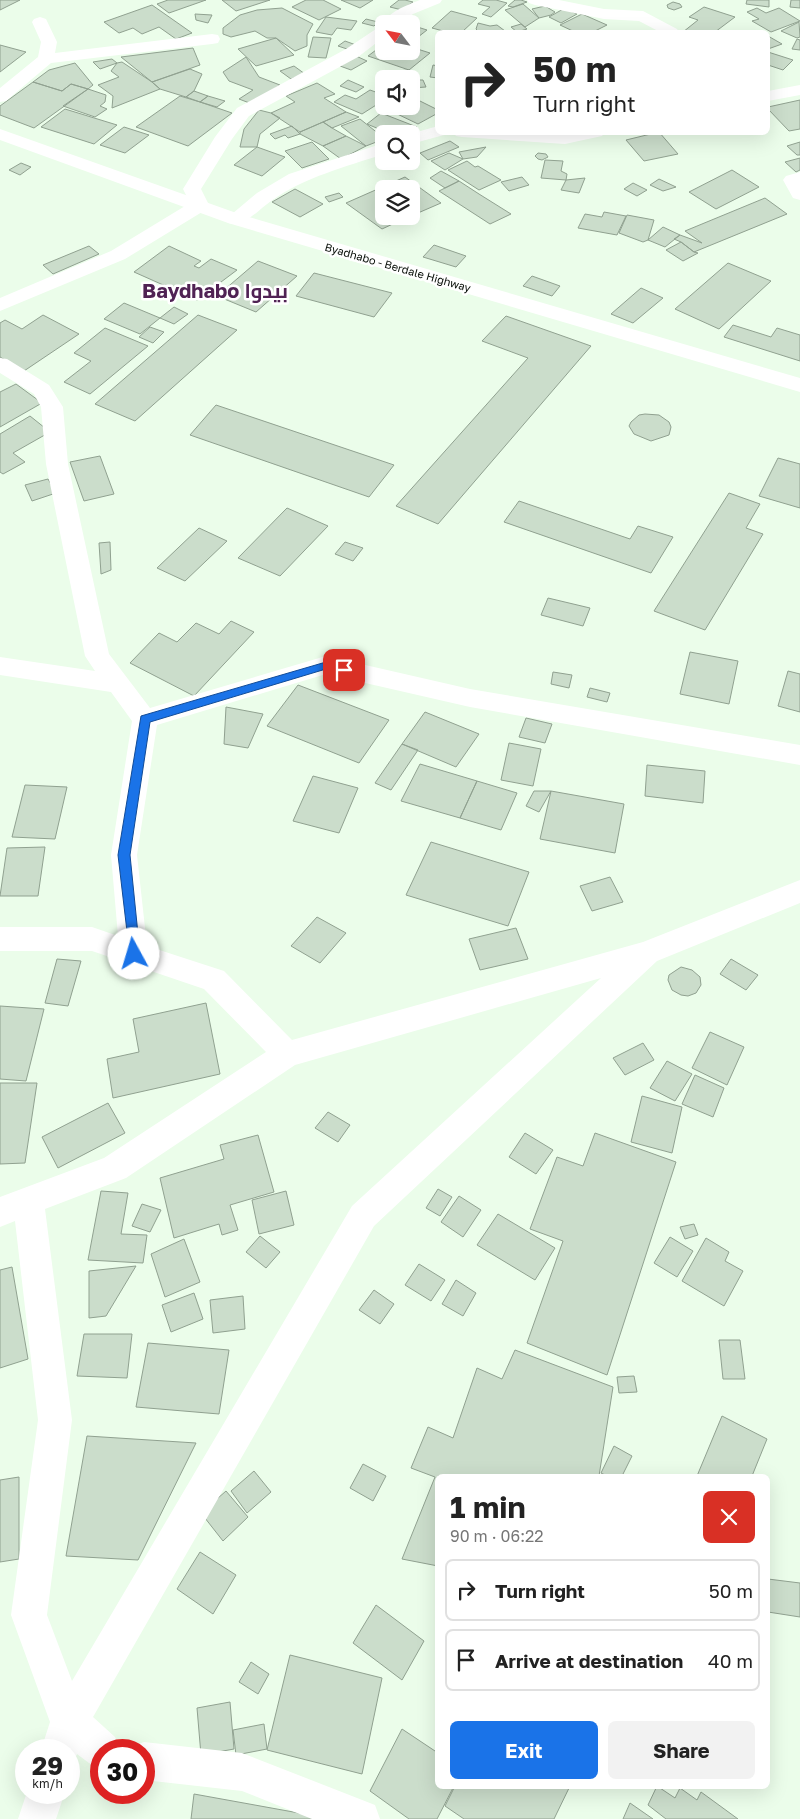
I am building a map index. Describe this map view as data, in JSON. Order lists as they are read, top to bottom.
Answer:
{
  "streets": {
    "street": ["Byadhabo - Berdale Highway"]
  },
  "districts": ["Baydhabo بيدوا"],
  "north": "top left",
  "page": {
    "turn": ["50 m", "Turn right"],
    "heading": ["1 min", "90 m · 06:22"],
    "list": [
      {
        "name": "Turn right",
        "value": "50 m"
      },
      {
        "name": "Arrive at destination",
        "value": "40 m"
      }
    ],
    "buttons": ["Exit", "Share"],
    "speed": "29 km/h",
    "limit": "30"
  }
}
